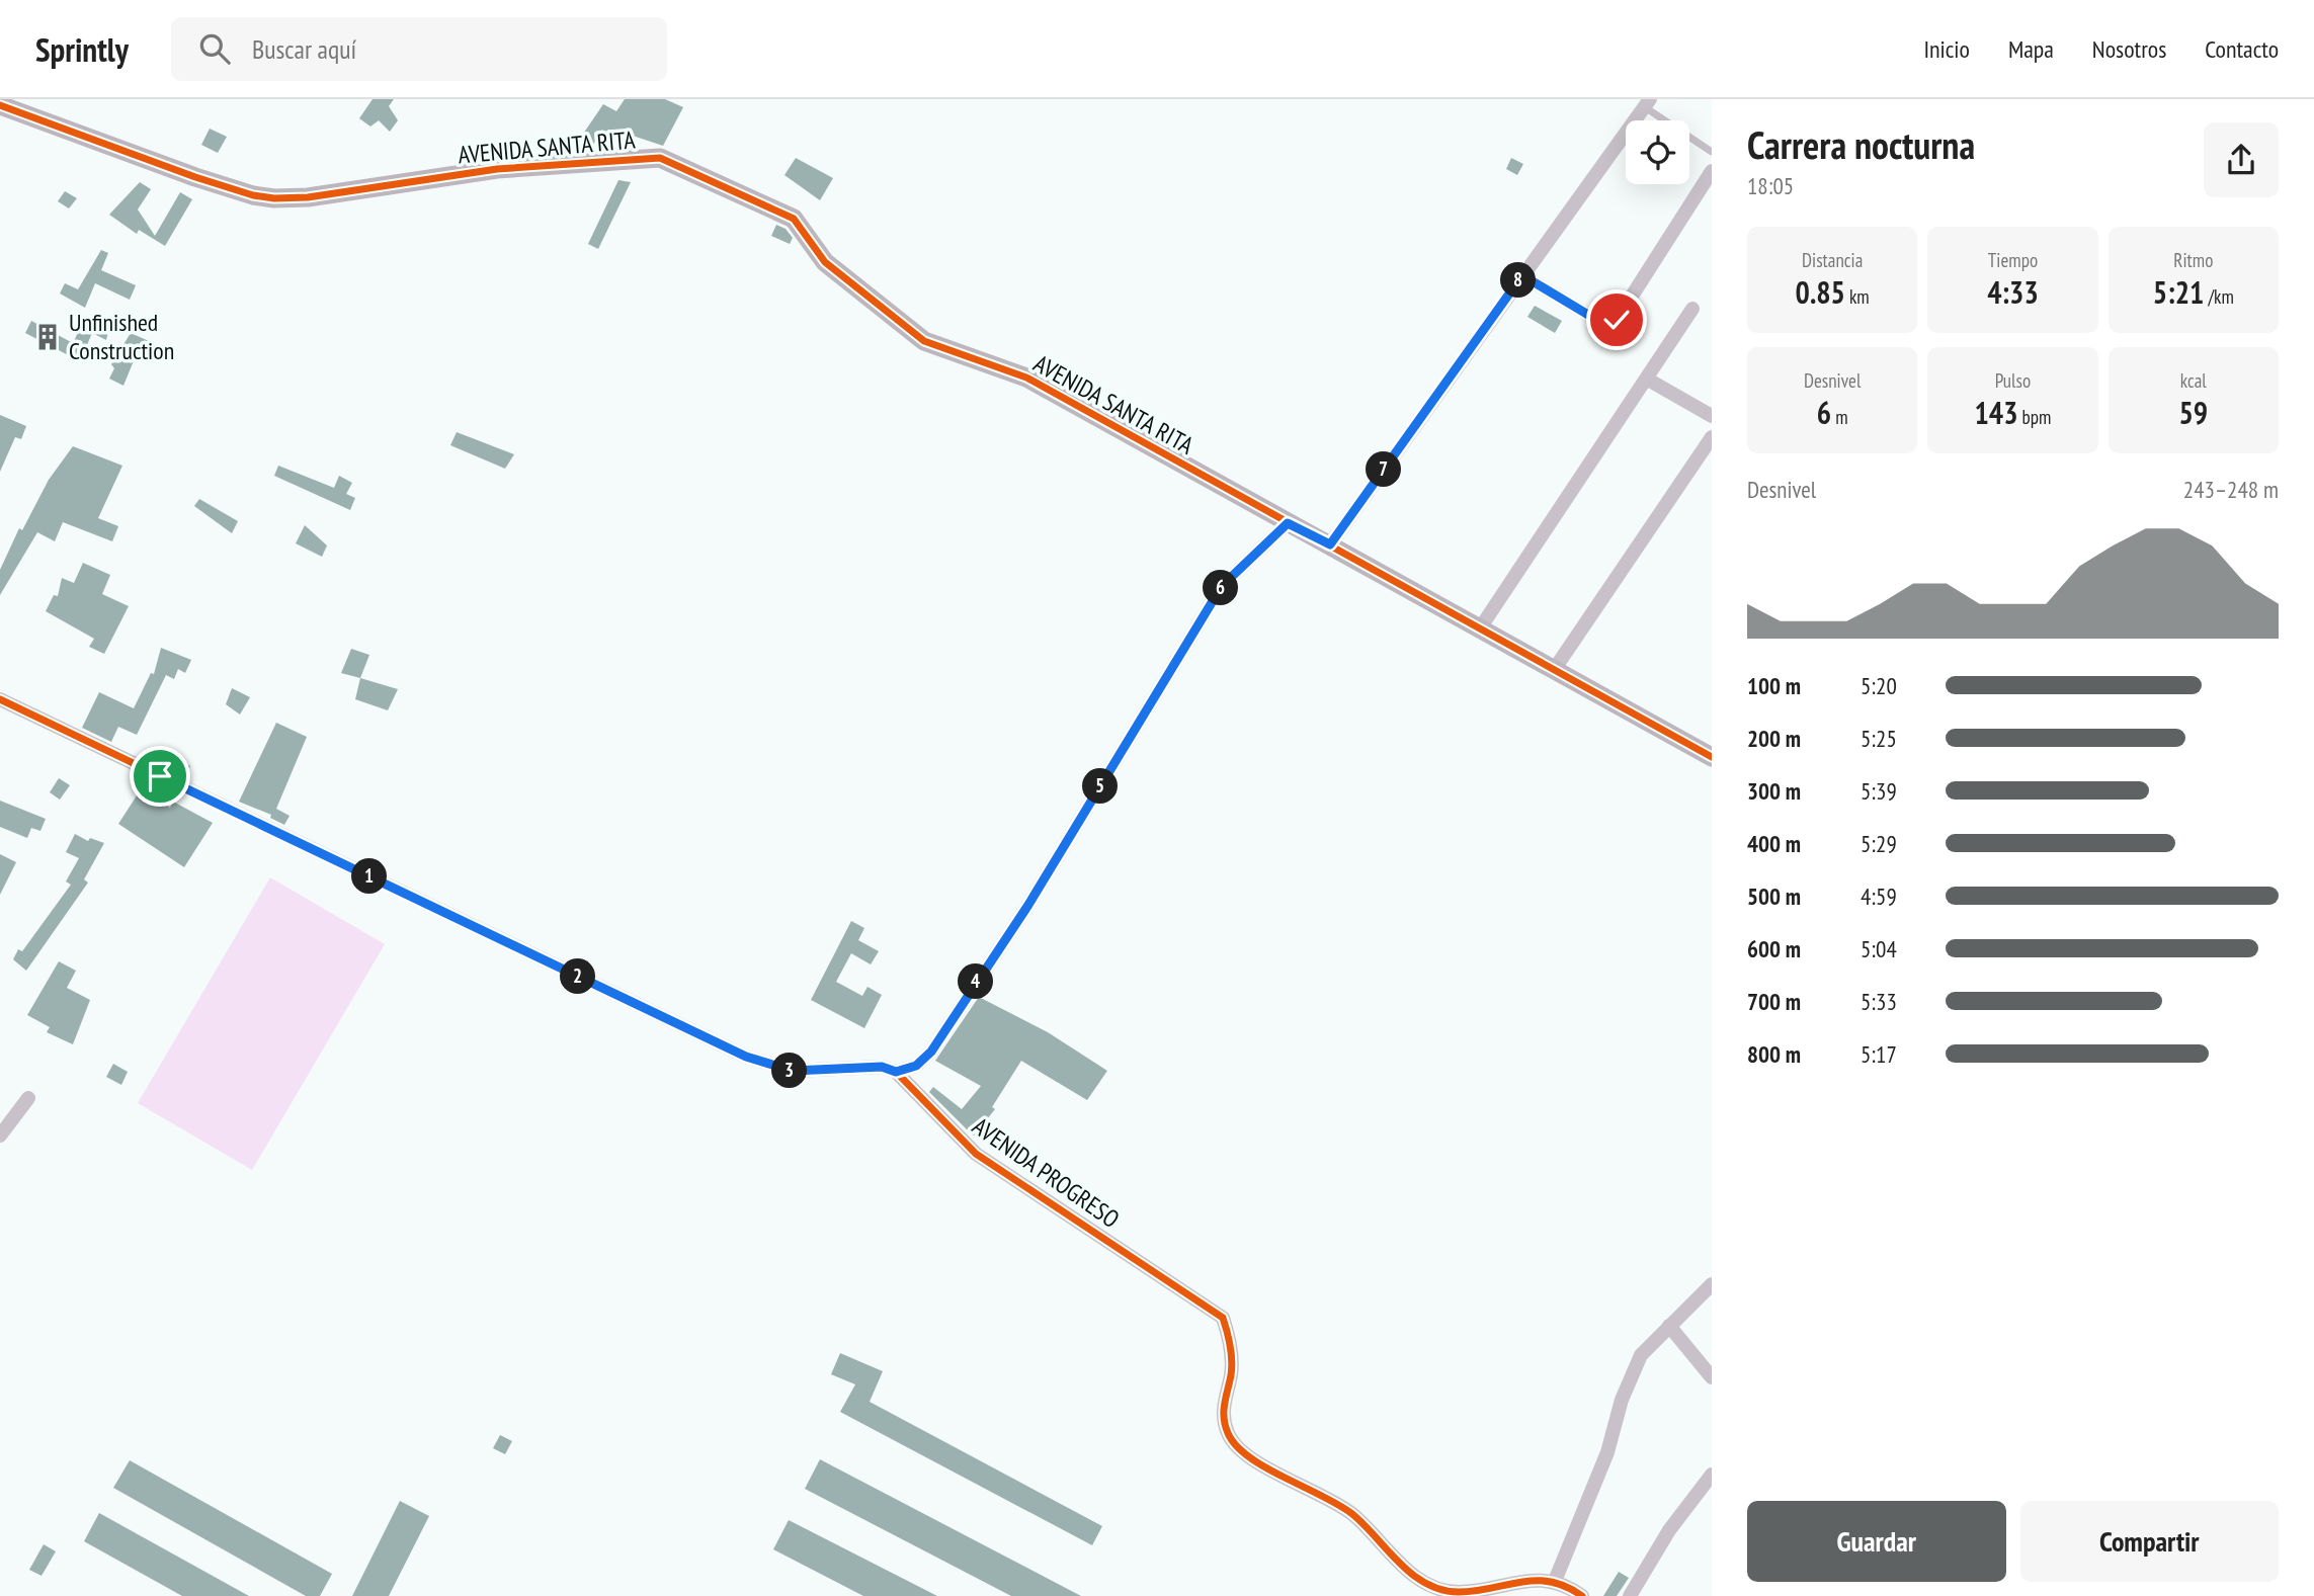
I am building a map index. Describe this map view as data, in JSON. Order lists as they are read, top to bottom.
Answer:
{
  "streets": {
    "street": ["AVENIDA SANTA RITA", "AVENIDA PROGRESO"]
  },
  "places": {
    "building": ["Unfinished Construction"]
  },
  "page": {
    "header": "Sprintly",
    "search": "Buscar aquí",
    "nav": [
      "Inicio",
      "Mapa",
      "Nosotros",
      "Contacto"
    ],
    "heading": ["Carrera nocturna", "18:05"],
    "stats": [
      ["Distancia", "0.85 km"],
      ["Tiempo", "4:33"],
      ["Ritmo", "5:21 /km"],
      ["Desnivel", "6 m"],
      ["Pulso", "143 bpm"],
      ["kcal", "59"]
    ],
    "pins": [
      "8",
      "7",
      "6",
      "5",
      "1",
      "2",
      "4",
      "3"
    ],
    "chart": ["Desnivel", "243–248 m"],
    "list": [
      {
        "name": "100 m",
        "note": "5:20"
      },
      {
        "name": "200 m",
        "note": "5:25"
      },
      {
        "name": "300 m",
        "note": "5:39"
      },
      {
        "name": "400 m",
        "note": "5:29"
      },
      {
        "name": "500 m",
        "note": "4:59"
      },
      {
        "name": "600 m",
        "note": "5:04"
      },
      {
        "name": "700 m",
        "note": "5:33"
      },
      {
        "name": "800 m",
        "note": "5:17"
      }
    ],
    "buttons": ["Guardar", "Compartir"]
  }
}
